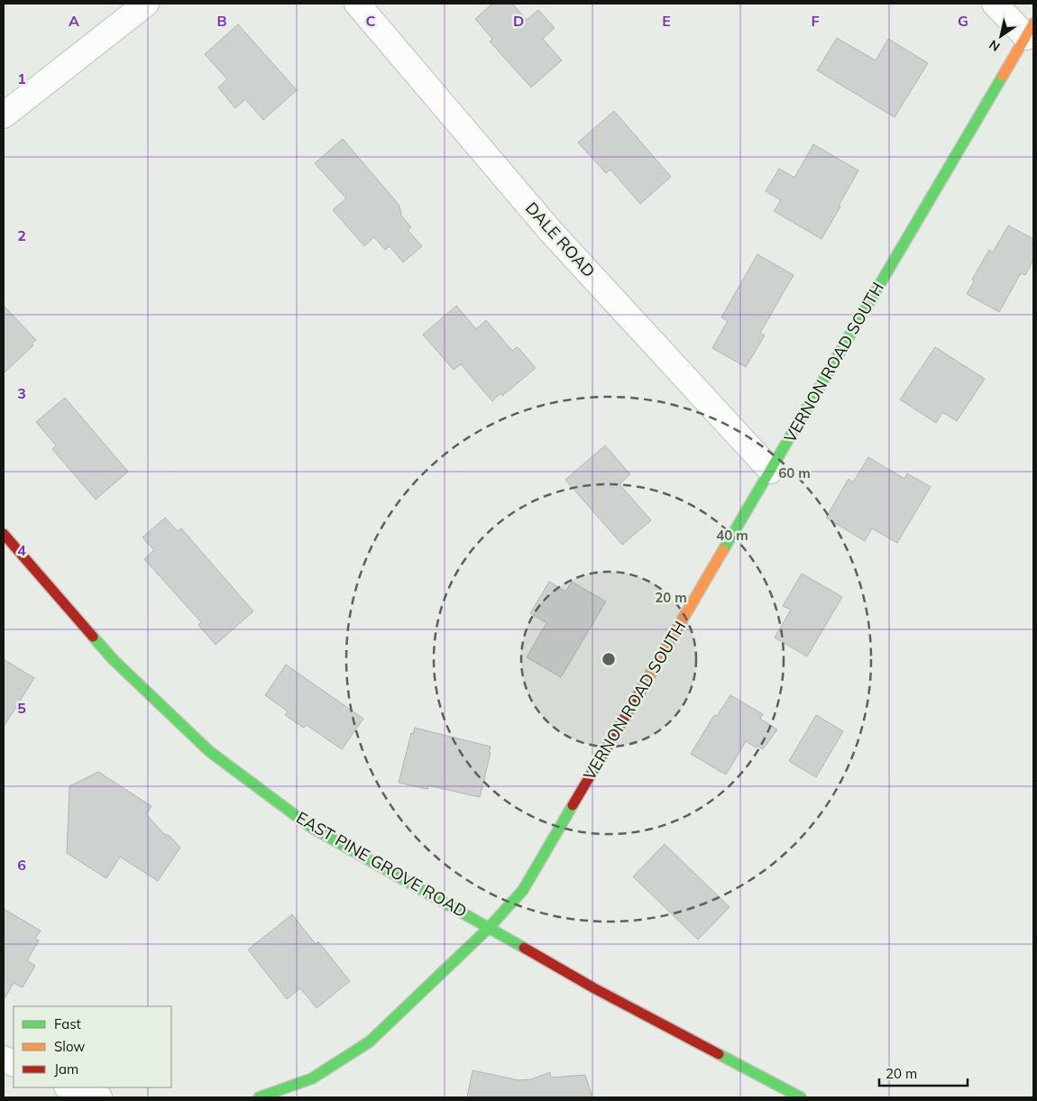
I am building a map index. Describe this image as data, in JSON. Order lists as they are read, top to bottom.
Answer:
{
  "streets": {
    "street": ["DALE ROAD", "VERNON ROAD SOUTH", "EAST PINE GROVE ROAD"]
  },
  "crossings": [
    ["DALE ROAD", "VERNON ROAD SOUTH"],
    ["VERNON ROAD SOUTH", "EAST PINE GROVE ROAD"]
  ],
  "legend": ["Fast", "Slow", "Jam"],
  "scale_bar": "20 m",
  "north": "bottom left",
  "grid": {
    "columns": [
      "A",
      "B",
      "C",
      "D",
      "E",
      "F",
      "G"
    ],
    "rows": [
      "1",
      "2",
      "3",
      "4",
      "5",
      "6"
    ]
  },
  "rings": ["60 m", "40 m", "20 m"]
}
